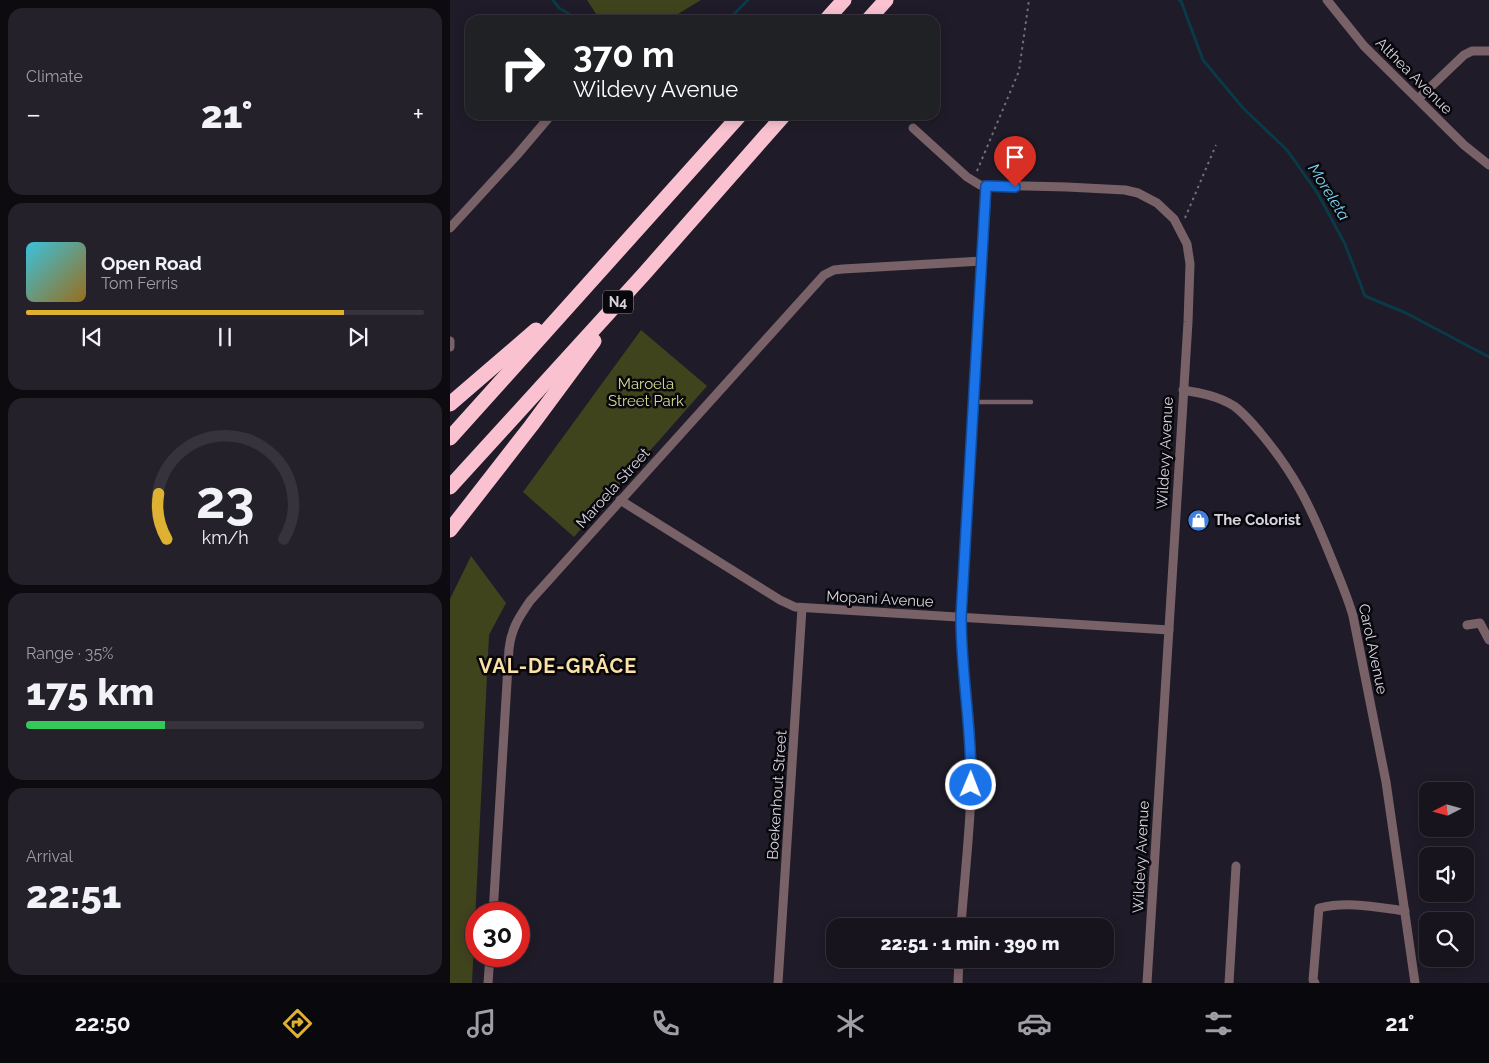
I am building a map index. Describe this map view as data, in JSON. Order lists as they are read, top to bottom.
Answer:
{
  "streets": {
    "highway": ["N4"],
    "street": [
      "Althea Avenue",
      "Wildevy Avenue",
      "Maroela Street",
      "Mopani Avenue",
      "Carol Avenue",
      "Boekenhout Street"
    ]
  },
  "crossings": [
    ["Wildevy Avenue", "Mopani Avenue"],
    ["Wildevy Avenue", "Carol Avenue"],
    ["Maroela Street", "Mopani Avenue"],
    ["Mopani Avenue", "Boekenhout Street"]
  ],
  "districts": ["VAL-DE-GRÂCE"],
  "water": ["Moreleta"],
  "parks": ["Maroela Street Park"],
  "places": {
    "shop": ["The Colorist"]
  },
  "north": "left",
  "page": {
    "tile": [
      "Climate",
      ["Range · 35%", "175 km"],
      ["Arrival", "22:51"]
    ],
    "turn": ["370 m", "Wildevy Avenue"],
    "heat": ["−", "21°", "+"],
    "song": ["Open Road", "Tom Ferris"],
    "limit": "30",
    "trip": "22:51 · 1 min · 390 m",
    "tabs": ["22:50", "21°"],
    "gauge": ["23", "km/h"]
  }
}
